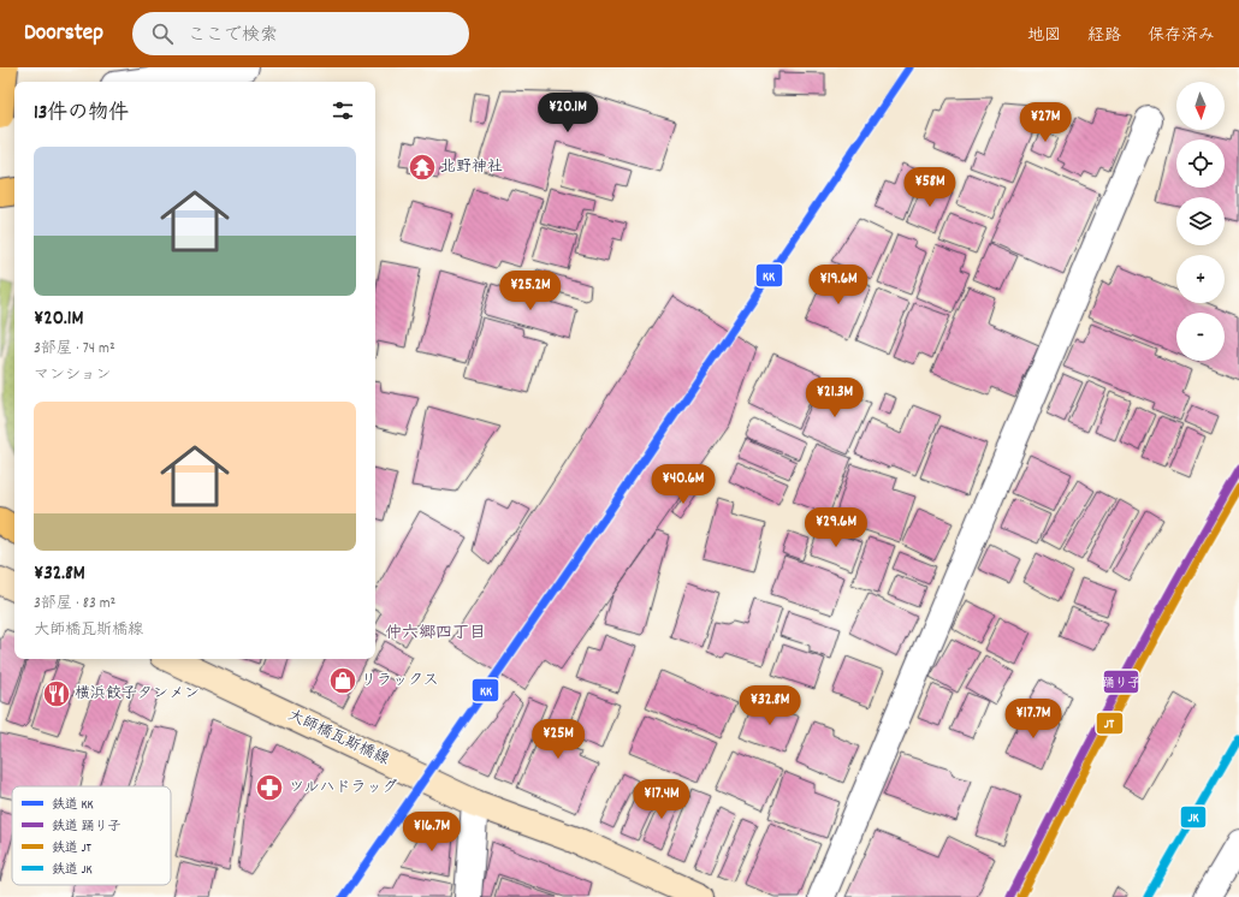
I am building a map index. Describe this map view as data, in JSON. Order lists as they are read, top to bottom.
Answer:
{
  "streets": {
    "street": ["大師橋瓦斯橋線"]
  },
  "districts": ["仲六郷四丁目"],
  "places": {
    "temple": ["北野神社"],
    "shop": ["リラックス"],
    "restaurant": ["横浜餃子タンメン"],
    "pharmacy": ["ツルハドラッグ"]
  },
  "lines": [
    "rail line KK",
    "rail line 踊り子",
    "rail line JT",
    "rail line JK"
  ],
  "legend": [
    "鉄道 KK",
    "鉄道 踊り子",
    "鉄道 JT",
    "鉄道 JK"
  ],
  "north": "bottom",
  "page": {
    "header": "Doorstep",
    "search": "ここで検索",
    "nav": ["地図", "経路", "保存済み"],
    "map_buttons": ["+", "−"],
    "heading": "13件の物件",
    "price": [
      "¥20.1M",
      "¥27M",
      "¥58M",
      "¥19.6M",
      "¥25.2M",
      "¥21.3M",
      "¥40.6M",
      "¥29.6M",
      "¥32.8M",
      "¥17.7M",
      "¥25M",
      "¥17.4M",
      "¥16.7M"
    ],
    "list": [
      {
        "name": "¥20.1M",
        "note": "3部屋 · 74 m² · マンション"
      },
      {
        "name": "¥32.8M",
        "note": "3部屋 · 83 m² · 大師橋瓦斯橋線"
      }
    ]
  }
}
